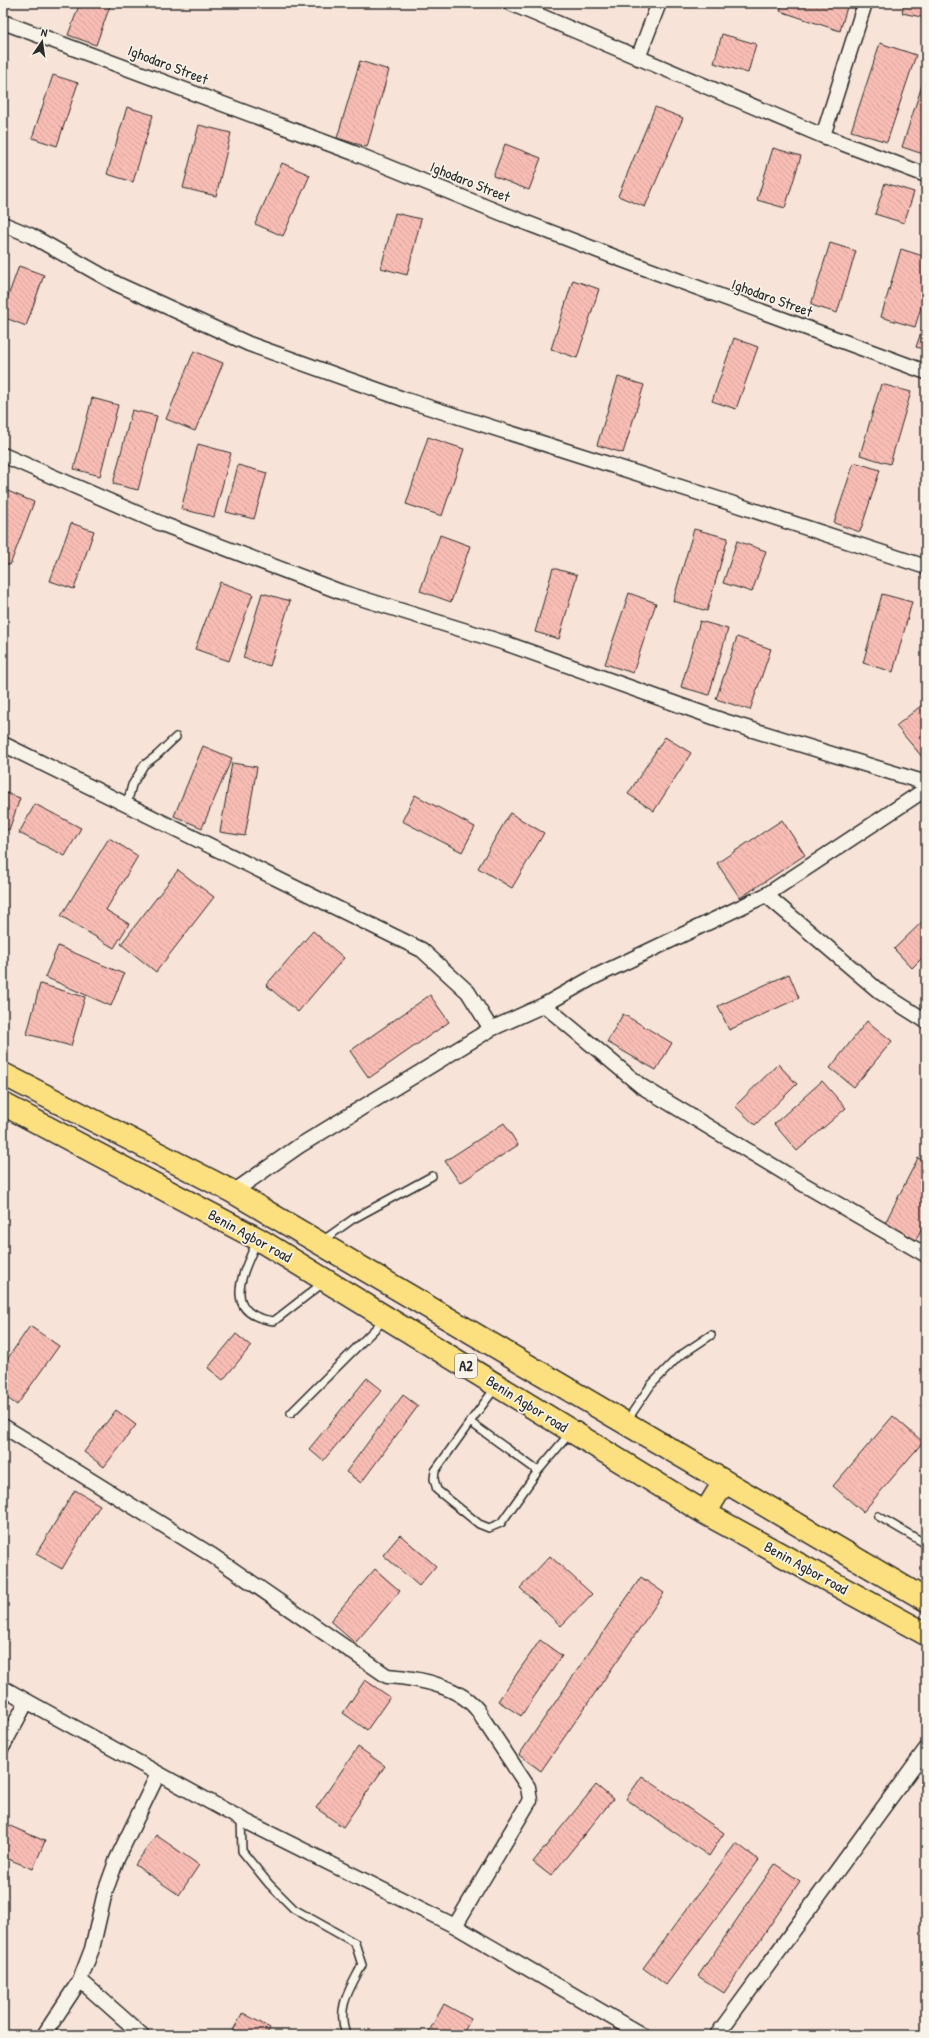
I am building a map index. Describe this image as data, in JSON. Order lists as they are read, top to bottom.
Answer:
{
  "streets": {
    "highway": ["Benin Agbor road", "A2"],
    "street": ["Ighodaro Street"]
  },
  "north": "top"
}
